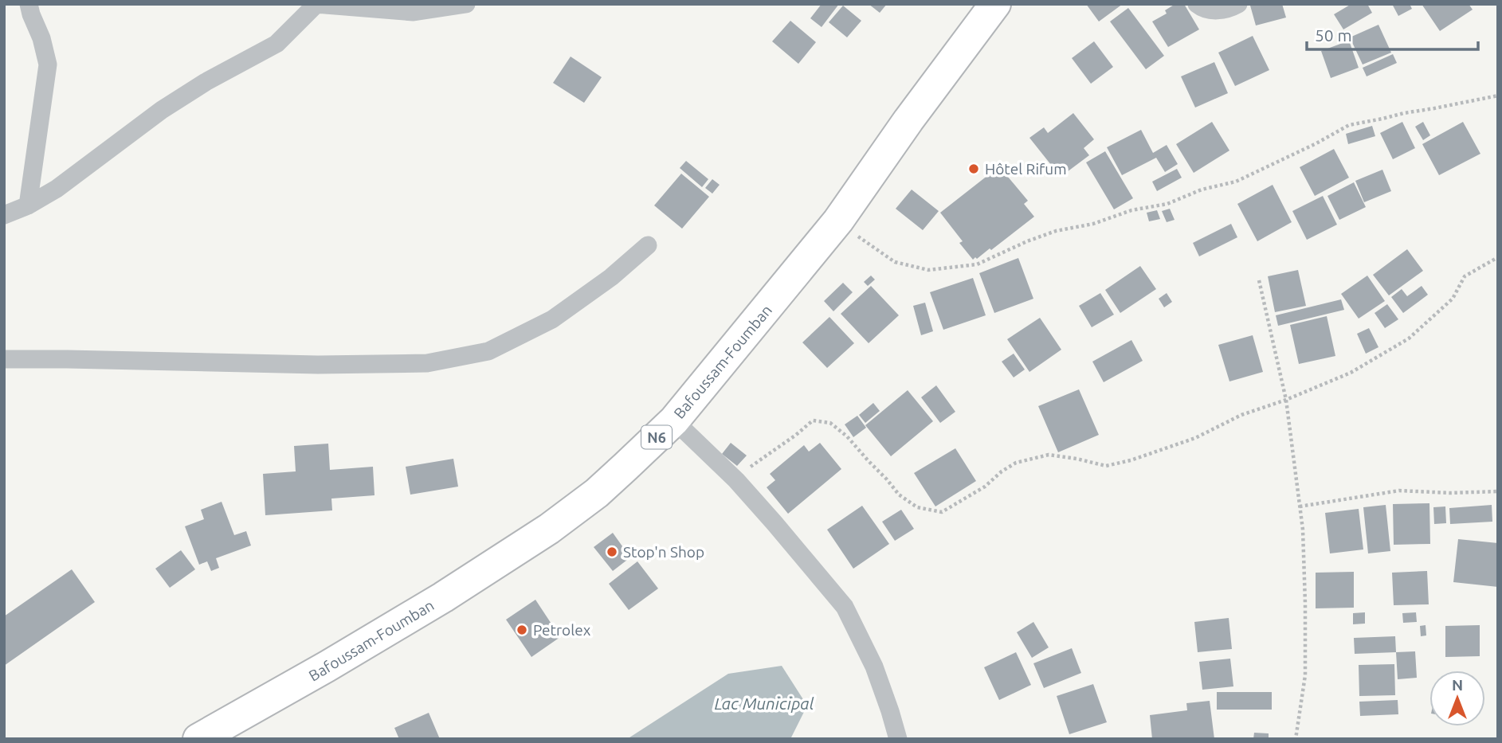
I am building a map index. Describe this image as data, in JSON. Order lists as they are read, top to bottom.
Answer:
{
  "streets": {
    "highway": ["Bafoussam-Foumban", "N6"]
  },
  "water": ["Lac Municipal"],
  "places": ["Hôtel Rifum", "Stop'n Shop", "Petrolex"],
  "scale_bar": "50 m",
  "north": "top"
}
